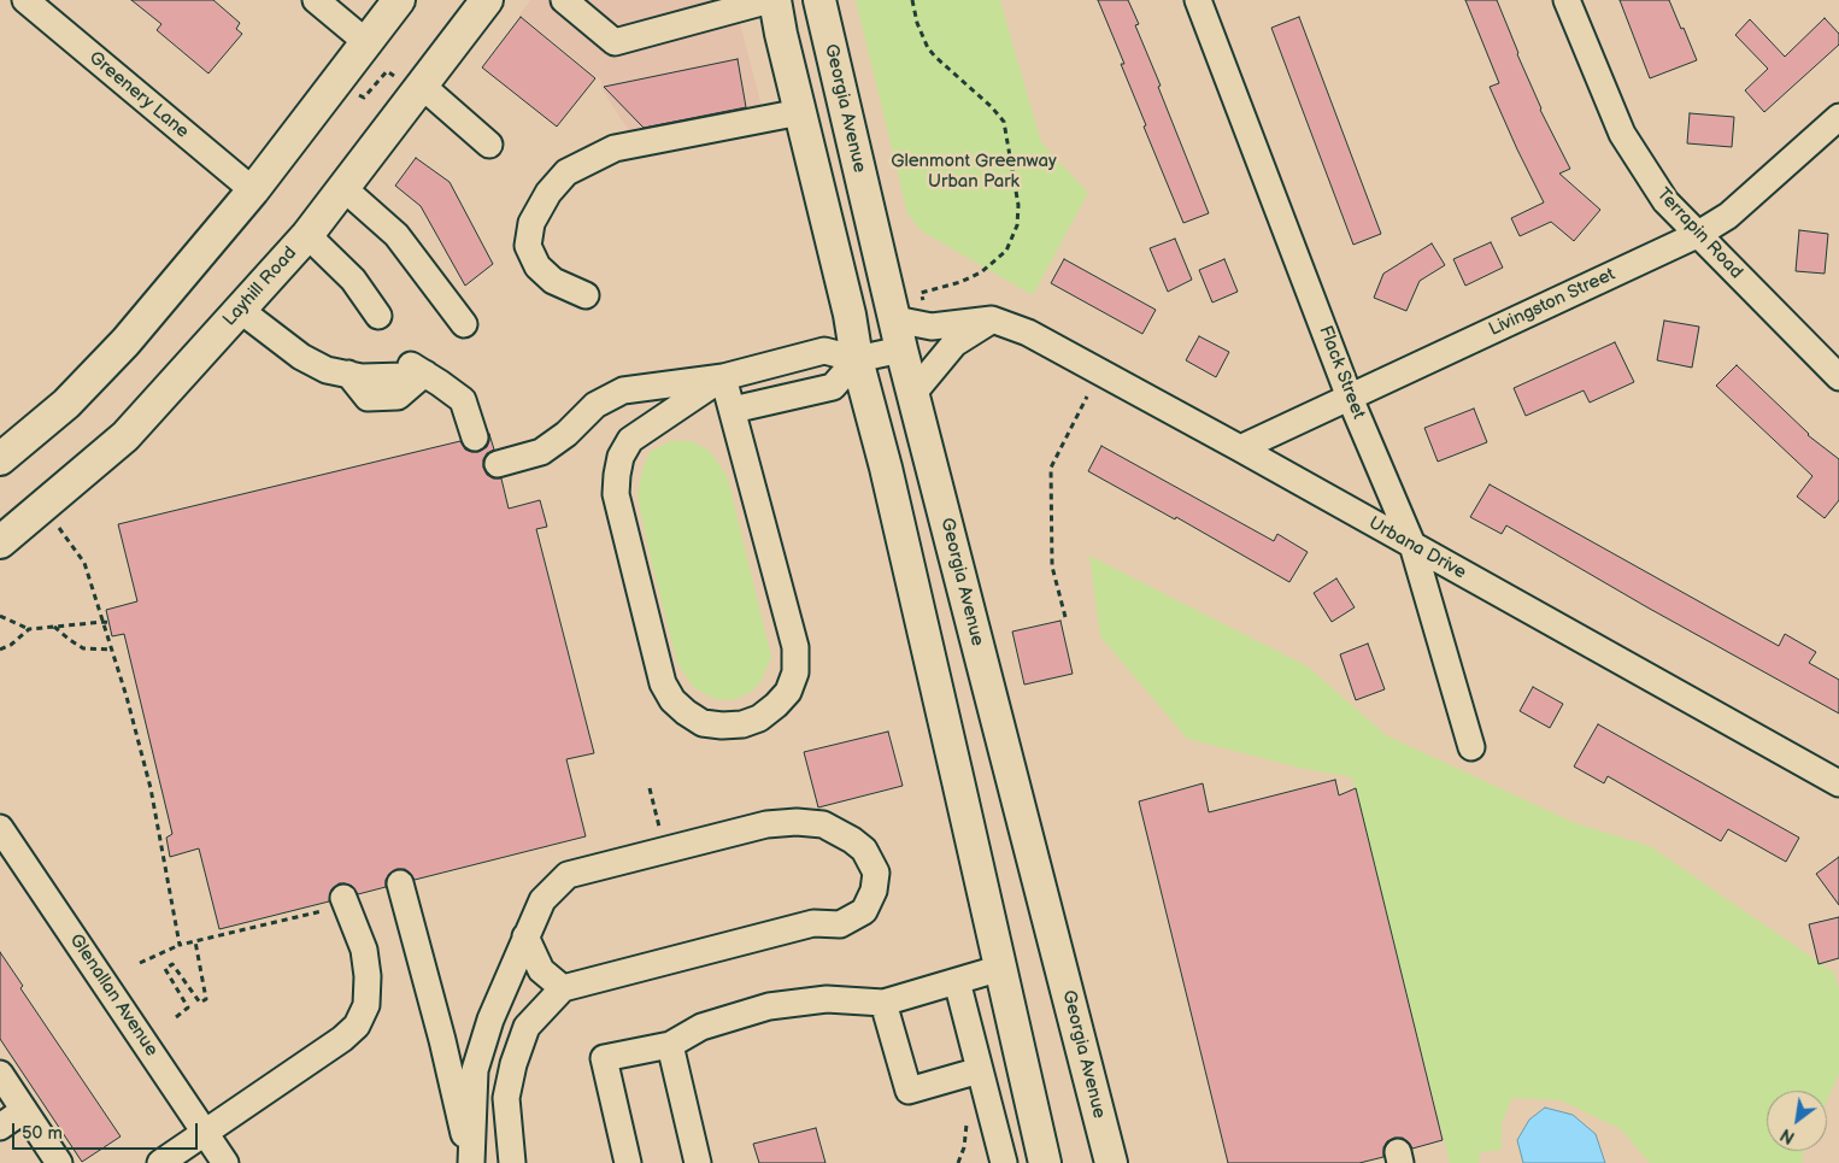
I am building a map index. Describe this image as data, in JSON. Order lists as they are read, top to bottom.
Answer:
{
  "streets": {
    "main road": ["Georgia Avenue", "Layhill Road"],
    "street": [
      "Greenery Lane",
      "Terrapin Road",
      "Livingston Street",
      "Flack Street",
      "Urbana Drive",
      "Glenallan Avenue"
    ]
  },
  "crossings": [
    ["Georgia Avenue", "Urbana Drive"],
    ["Terrapin Road", "Livingston Street"],
    ["Livingston Street", "Flack Street"],
    ["Livingston Street", "Urbana Drive"],
    ["Flack Street", "Urbana Drive"]
  ],
  "parks": ["Glenmont Greenway Urban Park"],
  "scale_bar": "50 m",
  "north": "bottom left"
}
